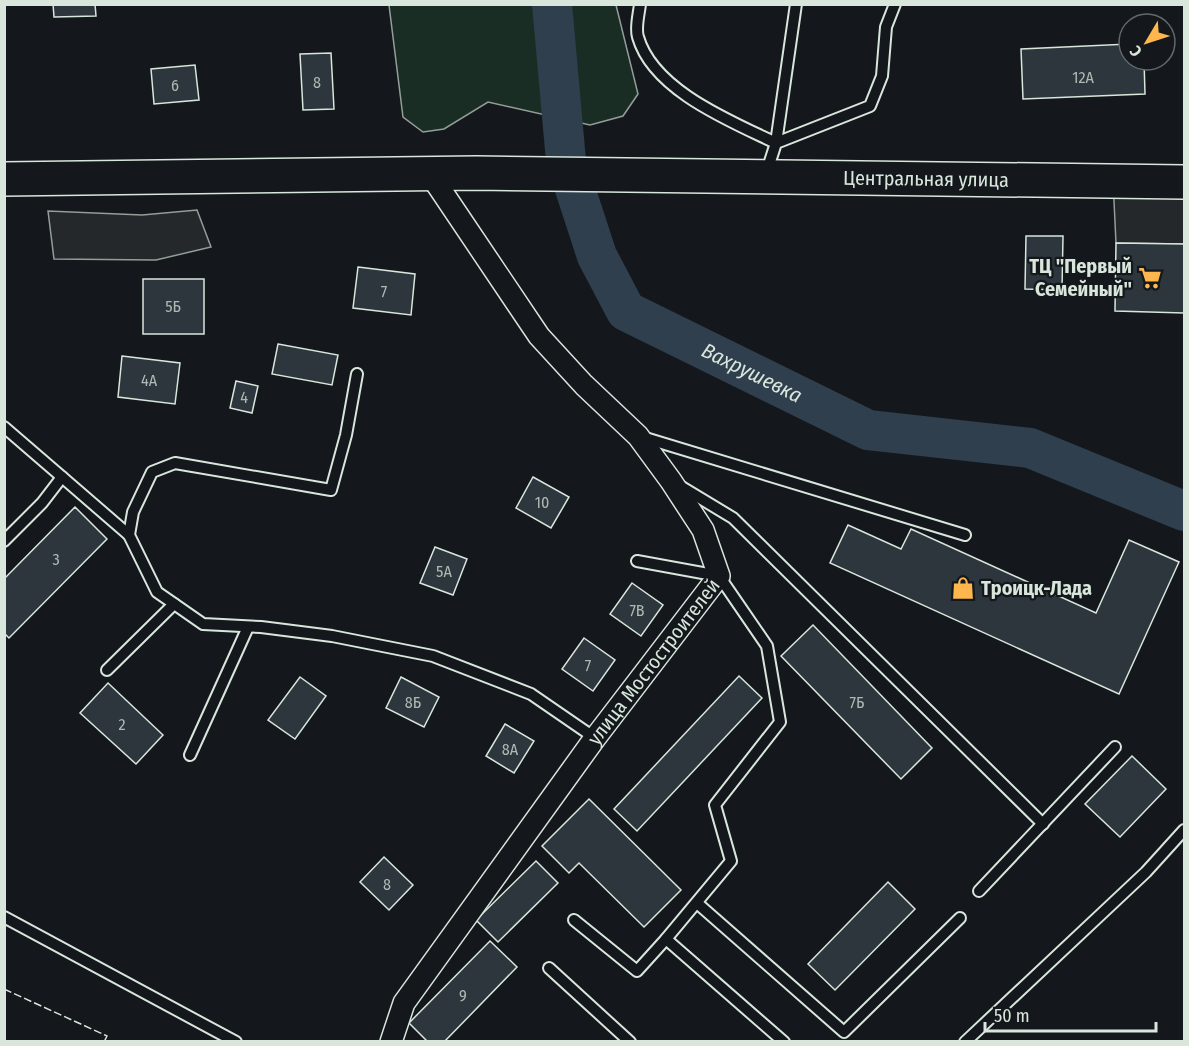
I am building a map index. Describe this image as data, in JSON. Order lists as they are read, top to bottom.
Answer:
{
  "streets": {
    "highway": ["Центральная улица"],
    "street": ["улица Мостостроителей"]
  },
  "crossings": [
    ["Центральная улица", "улица Мостостроителей"]
  ],
  "water": ["Вахрушевка"],
  "places": {
    "supermarket": ["ТЦ \"Первый Семейный\""],
    "shop": ["Троицк-Лада"]
  },
  "house_numbers": [
    "12А",
    "8",
    "6",
    "7",
    "5Б",
    "4А",
    "4",
    "10",
    "3",
    "5А",
    "7В",
    "7",
    "8Б",
    "7Б",
    "2",
    "8А",
    "8",
    "9"
  ],
  "scale_bar": "50 m",
  "north": "bottom left"
}
